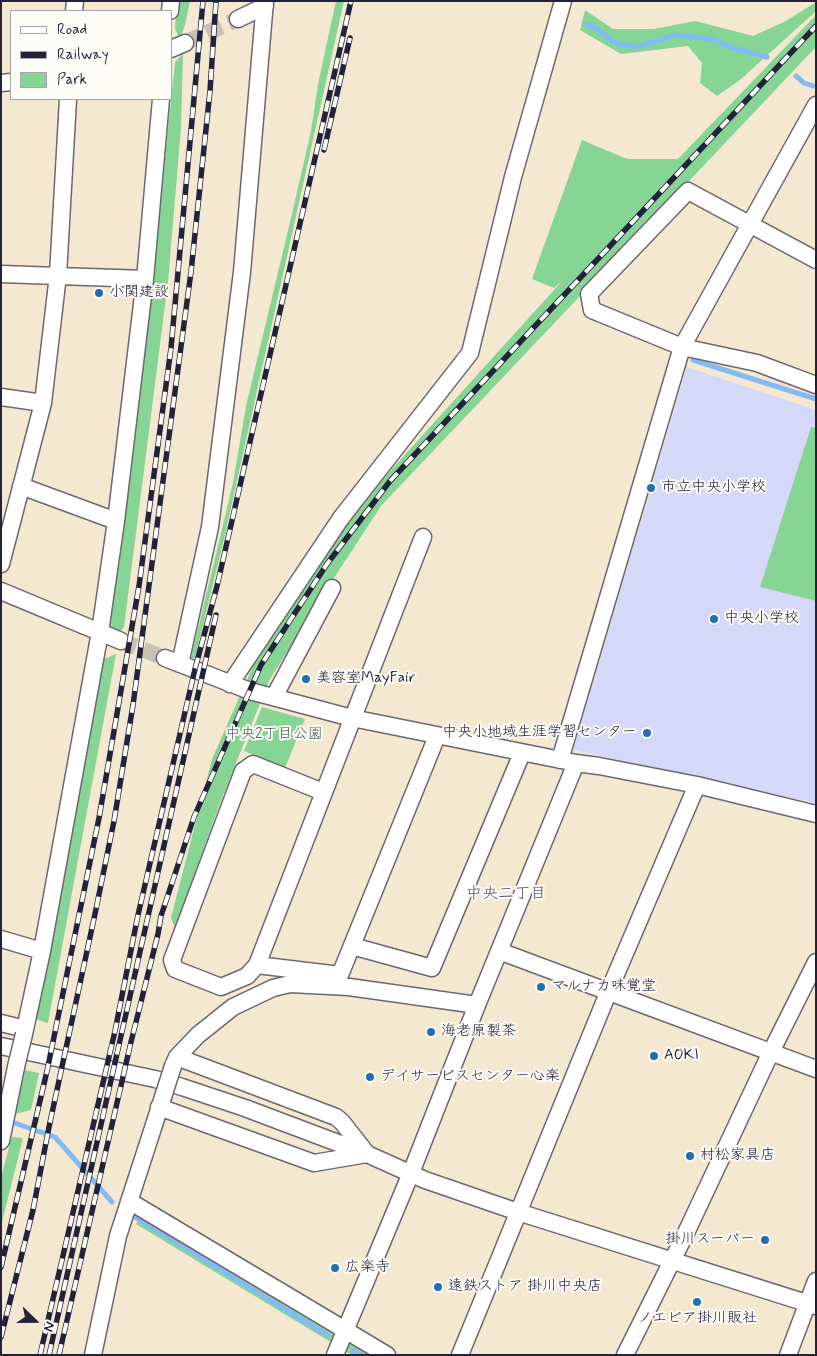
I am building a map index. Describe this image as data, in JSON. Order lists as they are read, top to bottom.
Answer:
{
  "districts": ["中央二丁目"],
  "parks": ["中央2丁目公園"],
  "places": [
    "小関建設",
    "市立中央小学校",
    "中央小学校",
    "美容室MayFair",
    "中央小地域生涯学習センター",
    "マルナカ味覚堂",
    "海老原製茶",
    "AOKI",
    "デイサービスセンター心楽",
    "村松家具店",
    "掛川スーパー",
    "広楽寺",
    "遠鉄ストア 掛川中央店",
    "ノエビア掛川販社"
  ],
  "legend": ["Road", "Railway", "Park"],
  "north": "right"
}
